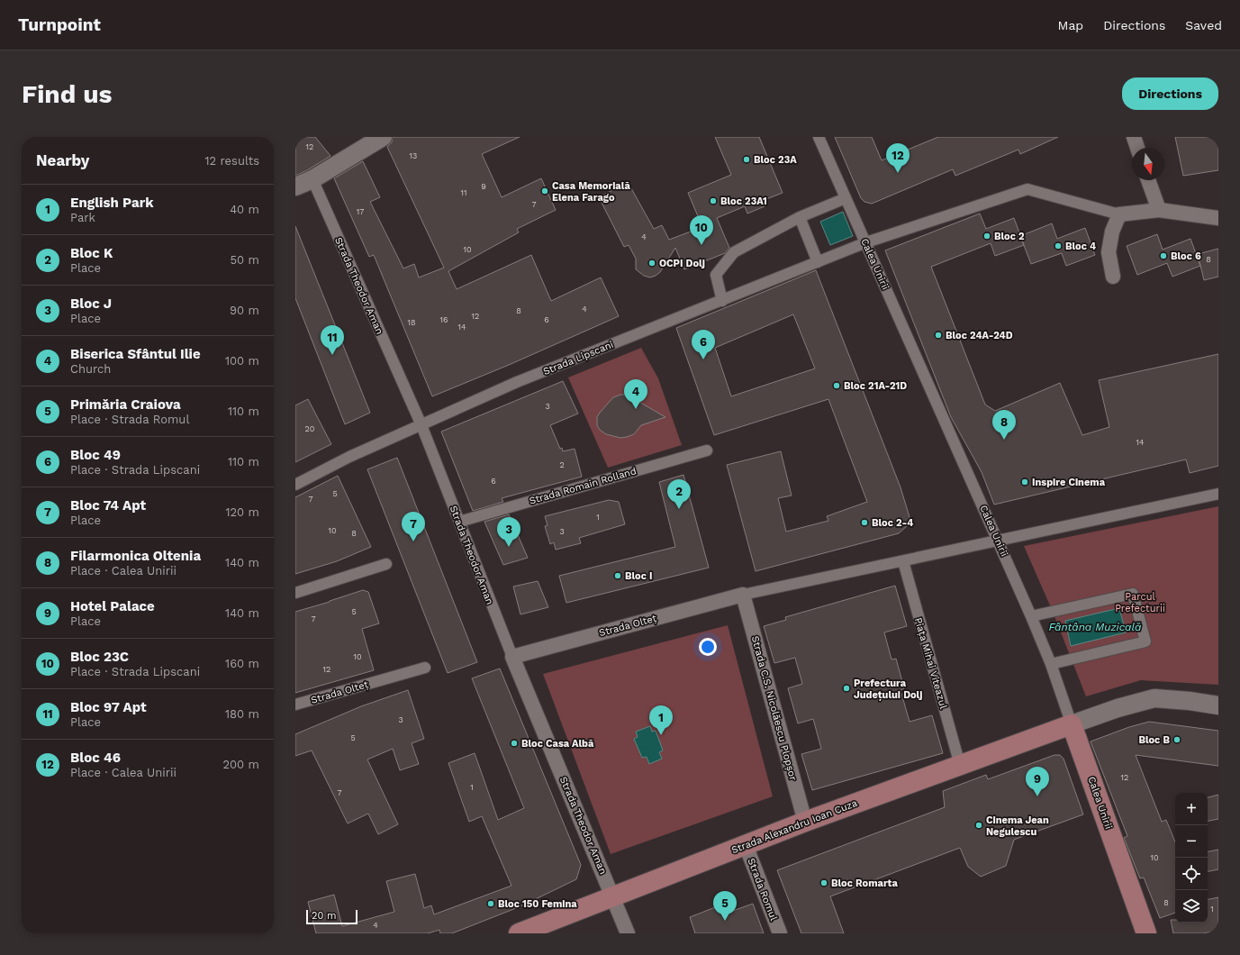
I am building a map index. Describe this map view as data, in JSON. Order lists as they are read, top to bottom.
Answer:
{
  "streets": {
    "main road": ["Calea Unirii", "Strada Alexandru Ioan Cuza"],
    "street": [
      "Strada Theodor Aman",
      "Strada Lipscani",
      "Strada Romain Rolland",
      "Strada Olteț",
      "Piața Mihai Viteazul",
      "Strada C.S. Nicolăescu Plopșor",
      "Strada Romul"
    ]
  },
  "crossings": [
    ["Calea Unirii", "Strada Lipscani"],
    ["Calea Unirii", "Strada Alexandru Ioan Cuza"],
    ["Strada Theodor Aman", "Strada Lipscani"],
    ["Strada Theodor Aman", "Strada Romain Rolland"],
    ["Strada Theodor Aman", "Strada Olteț"],
    ["Strada Theodor Aman", "Strada Alexandru Ioan Cuza"],
    ["Strada Olteț", "Strada C.S. Nicolăescu Plopșor"],
    ["Piața Mihai Viteazul", "Strada Alexandru Ioan Cuza"],
    ["Strada C.S. Nicolăescu Plopșor", "Strada Alexandru Ioan Cuza"],
    ["Strada Alexandru Ioan Cuza", "Strada Romul"]
  ],
  "water": ["Fântâna Muzicală"],
  "parks": ["Parcul Prefecturii"],
  "places": [
    "Bloc 23A",
    "Casa Memorială Elena Farago",
    "Bloc 23A1",
    "Bloc 2",
    "Bloc 4",
    "Bloc 6",
    "OCPI Dolj",
    "Bloc 24A-24D",
    "Bloc 21A-21D",
    "Inspire Cinema",
    "Bloc 2-4",
    "Bloc I",
    "Prefectura Județului Dolj",
    "Bloc B",
    "Bloc Casa Albă",
    "Cinema Jean Negulescu",
    "Bloc Romarta",
    "Bloc 150 Femina"
  ],
  "house_numbers": [
    "12",
    "13",
    "9",
    "11",
    "7",
    "17",
    "4",
    "10",
    "8",
    "4",
    "8",
    "12",
    "16",
    "6",
    "18",
    "14",
    "3",
    "20",
    "14",
    "2",
    "6",
    "5",
    "7",
    "1",
    "10",
    "3",
    "8",
    "5",
    "7",
    "10",
    "12",
    "3",
    "5",
    "12",
    "1",
    "7",
    "10",
    "8",
    "1",
    "4"
  ],
  "scale_bar": "20 m",
  "north": "bottom",
  "page": {
    "header": "Turnpoint",
    "nav": ["Map", "Directions", "Saved"],
    "buttons": "Directions",
    "title": "Find us",
    "heading": ["Nearby", "12 results"],
    "pins": [
      "12",
      "10",
      "11",
      "6",
      "4",
      "8",
      "2",
      "7",
      "3",
      "1",
      "9",
      "5"
    ],
    "list": [
      {
        "mark": "1",
        "name": "English Park",
        "note": "Park",
        "value": "40 m"
      },
      {
        "mark": "2",
        "name": "Bloc K",
        "note": "Place",
        "value": "50 m"
      },
      {
        "mark": "3",
        "name": "Bloc J",
        "note": "Place",
        "value": "90 m"
      },
      {
        "mark": "4",
        "name": "Biserica Sfântul Ilie",
        "note": "Church",
        "value": "100 m"
      },
      {
        "mark": "5",
        "name": "Primăria Craiova",
        "note": "Place · Strada Romul",
        "value": "110 m"
      },
      {
        "mark": "6",
        "name": "Bloc 49",
        "note": "Place · Strada Lipscani",
        "value": "110 m"
      },
      {
        "mark": "7",
        "name": "Bloc 74 Apt",
        "note": "Place",
        "value": "120 m"
      },
      {
        "mark": "8",
        "name": "Filarmonica Oltenia",
        "note": "Place · Calea Unirii",
        "value": "140 m"
      },
      {
        "mark": "9",
        "name": "Hotel Palace",
        "note": "Place",
        "value": "140 m"
      },
      {
        "mark": "10",
        "name": "Bloc 23C",
        "note": "Place · Strada Lipscani",
        "value": "160 m"
      },
      {
        "mark": "11",
        "name": "Bloc 97 Apt",
        "note": "Place",
        "value": "180 m"
      },
      {
        "mark": "12",
        "name": "Bloc 46",
        "note": "Place · Calea Unirii",
        "value": "200 m"
      }
    ],
    "map_buttons": ["+", "−"],
    "scale": "20 m"
  }
}
